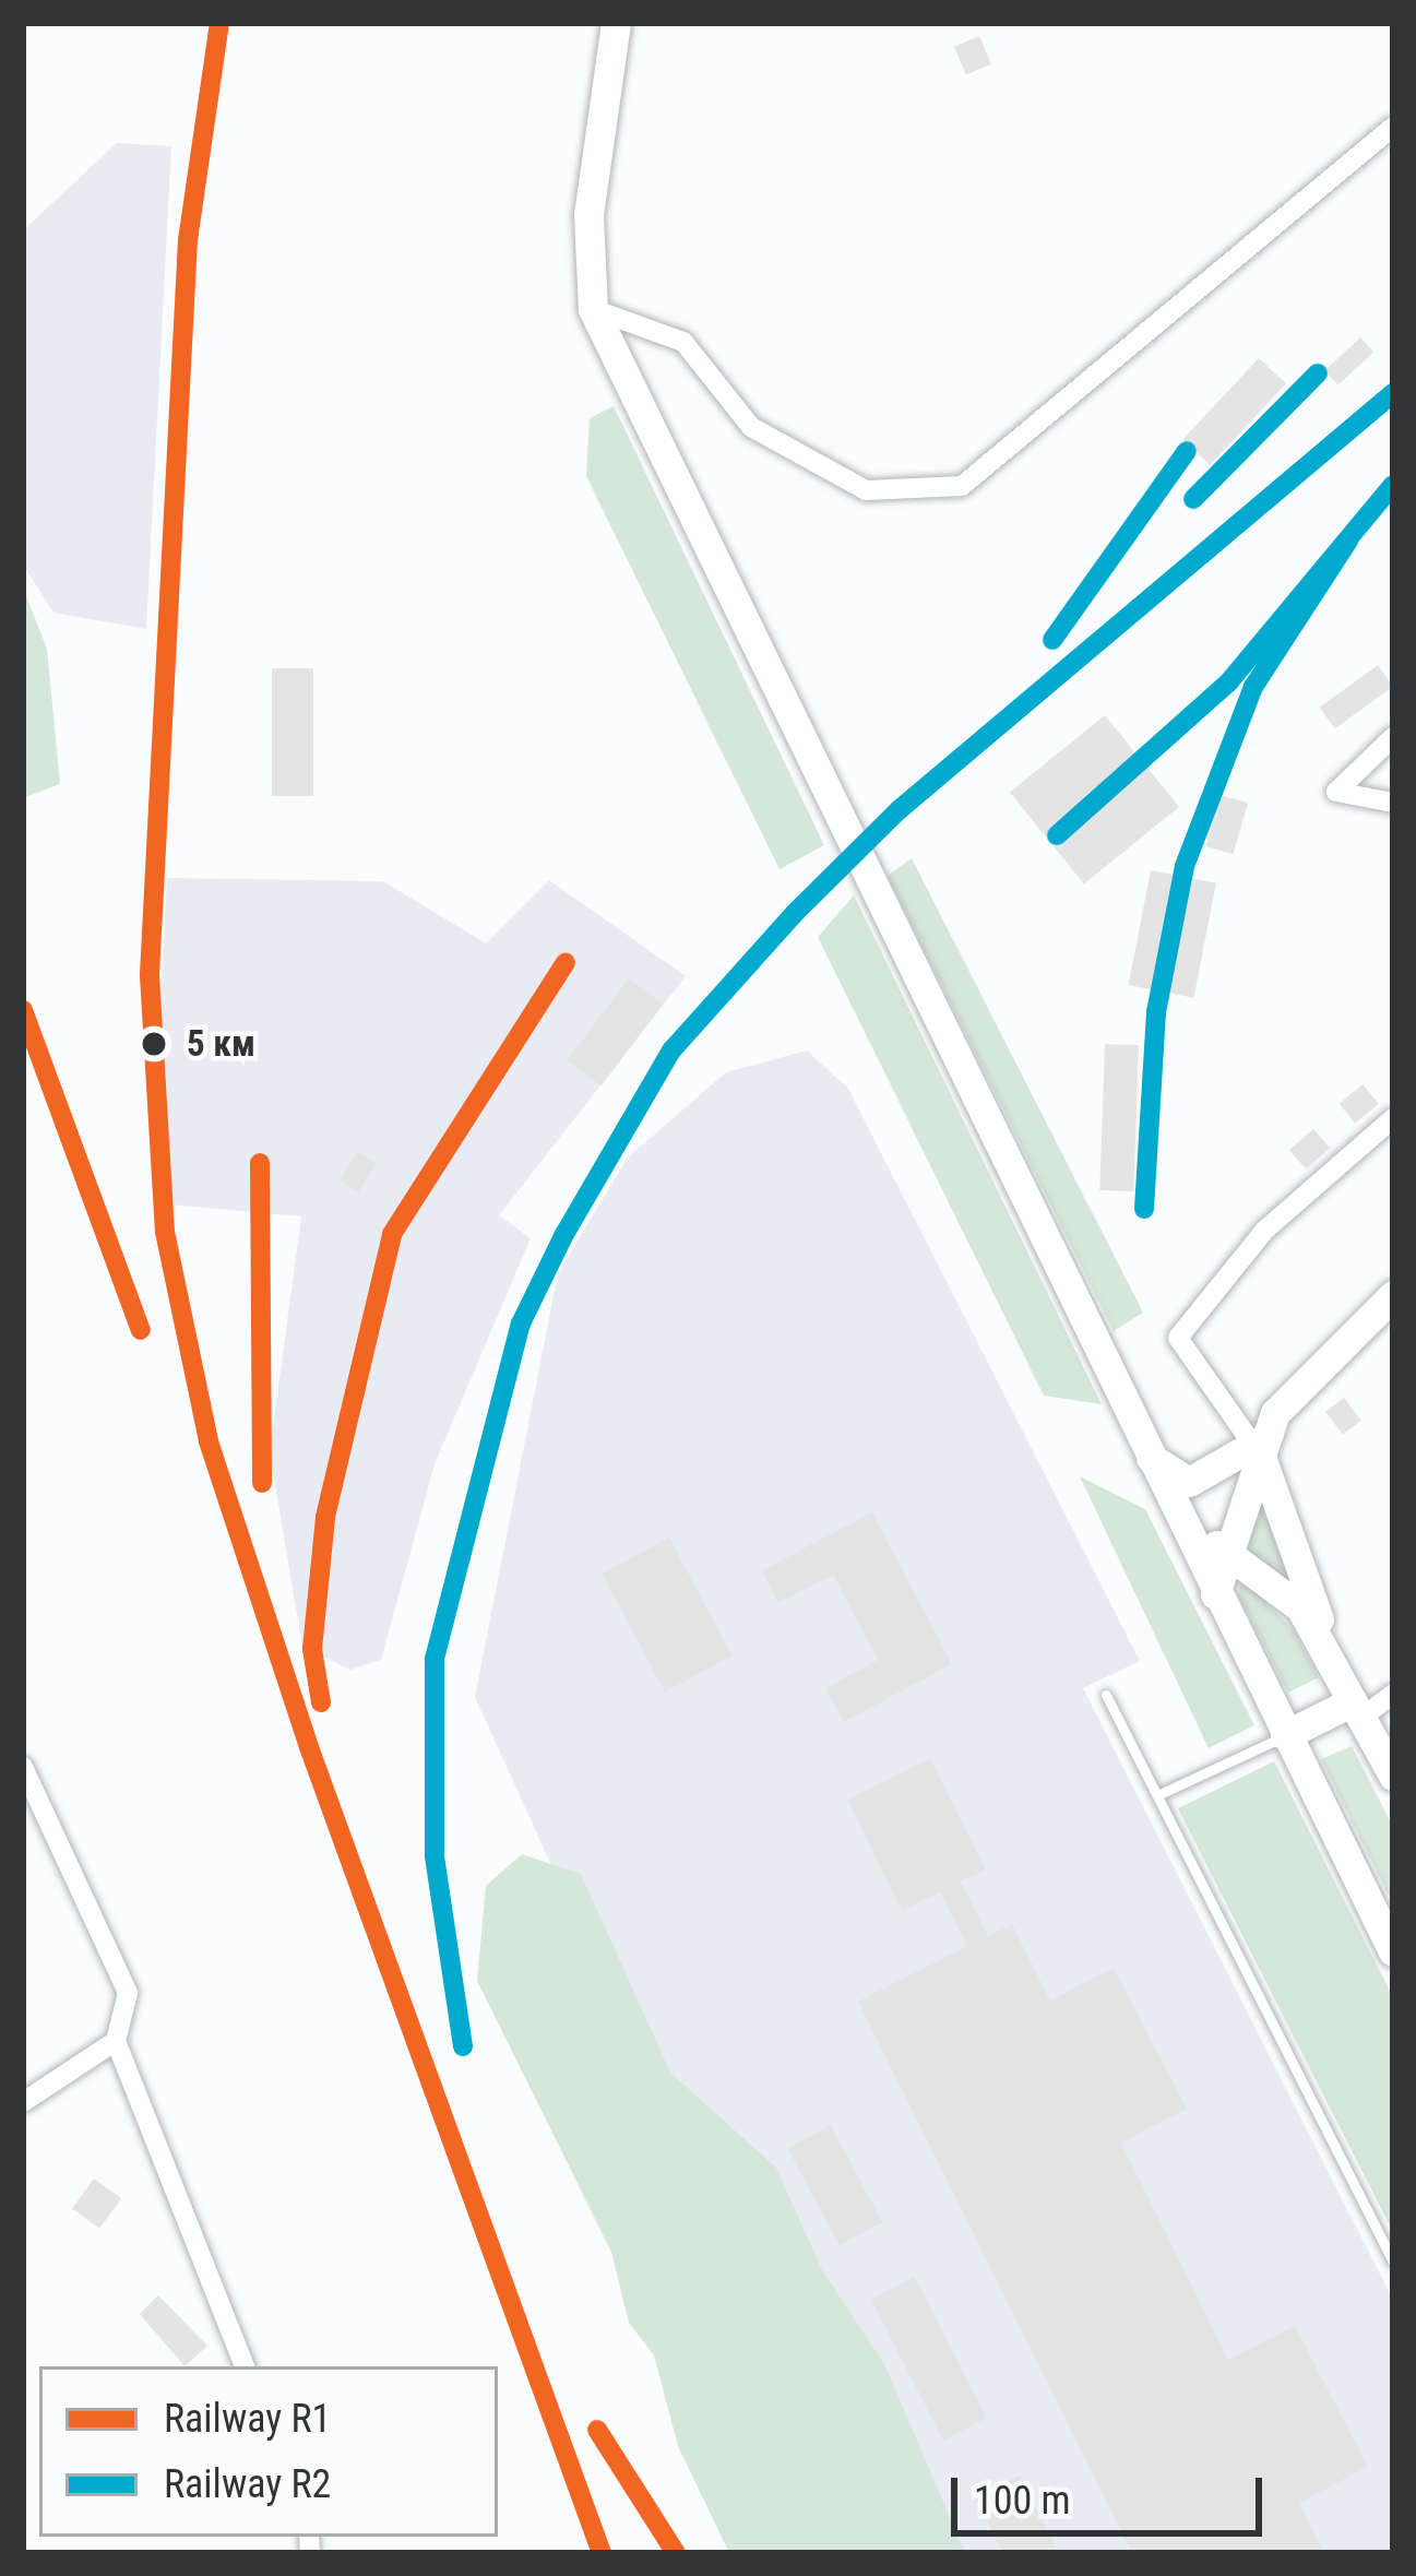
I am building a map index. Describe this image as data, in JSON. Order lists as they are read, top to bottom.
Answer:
{
  "places": ["5 км"],
  "lines": ["rail line R1", "rail line R2"],
  "legend": ["Railway R1", "Railway R2"],
  "scale_bar": "100 m"
}
